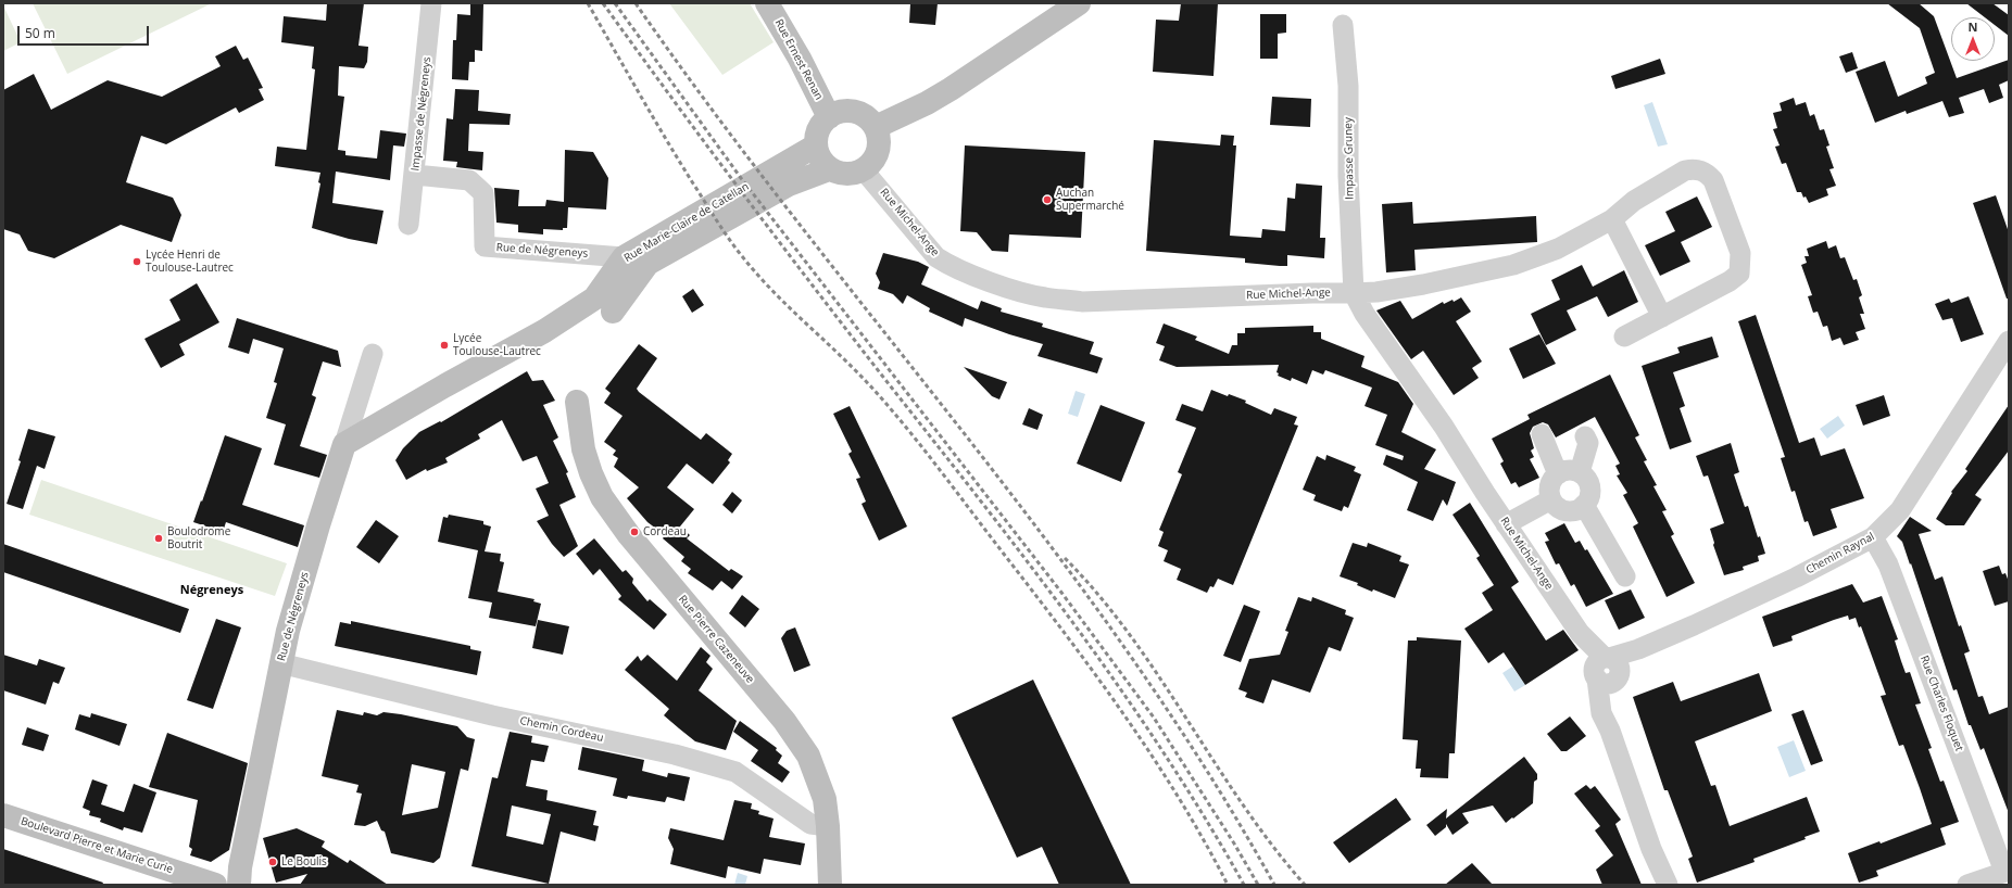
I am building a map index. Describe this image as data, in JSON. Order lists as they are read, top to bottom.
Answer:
{
  "streets": {
    "street": [
      "Rue Ernest Renan",
      "Impasse de Négreneys",
      "Impasse Gruney",
      "Rue Marie-Claire de Catellan",
      "Rue Michel-Ange",
      "Rue de Négreneys",
      "Chemin Raynal",
      "Rue Pierre Cazeneuve",
      "Rue Charles Floquet",
      "Chemin Cordeau",
      "Boulevard Pierre et Marie Curie"
    ]
  },
  "crossings": [
    ["Rue Ernest Renan", "Rue Marie-Claire de Catellan"],
    ["Rue Ernest Renan", "Rue Michel-Ange"],
    ["Impasse de Négreneys", "Rue de Négreneys"],
    ["Impasse Gruney", "Rue Michel-Ange"],
    ["Rue Marie-Claire de Catellan", "Rue Michel-Ange"],
    ["Rue Marie-Claire de Catellan", "Rue de Négreneys"],
    ["Rue Michel-Ange", "Chemin Raynal"],
    ["Rue de Négreneys", "Chemin Cordeau"],
    ["Chemin Raynal", "Rue Charles Floquet"],
    ["Rue Pierre Cazeneuve", "Chemin Cordeau"]
  ],
  "districts": ["Négreneys"],
  "places": [
    "Auchan Supermarché",
    "Lycée Henri de Toulouse-Lautrec",
    "Lycée Toulouse-Lautrec",
    "Cordeau",
    "Boulodrome Boutrit",
    "Le Boulis"
  ],
  "scale_bar": "50 m",
  "north": "top"
}
